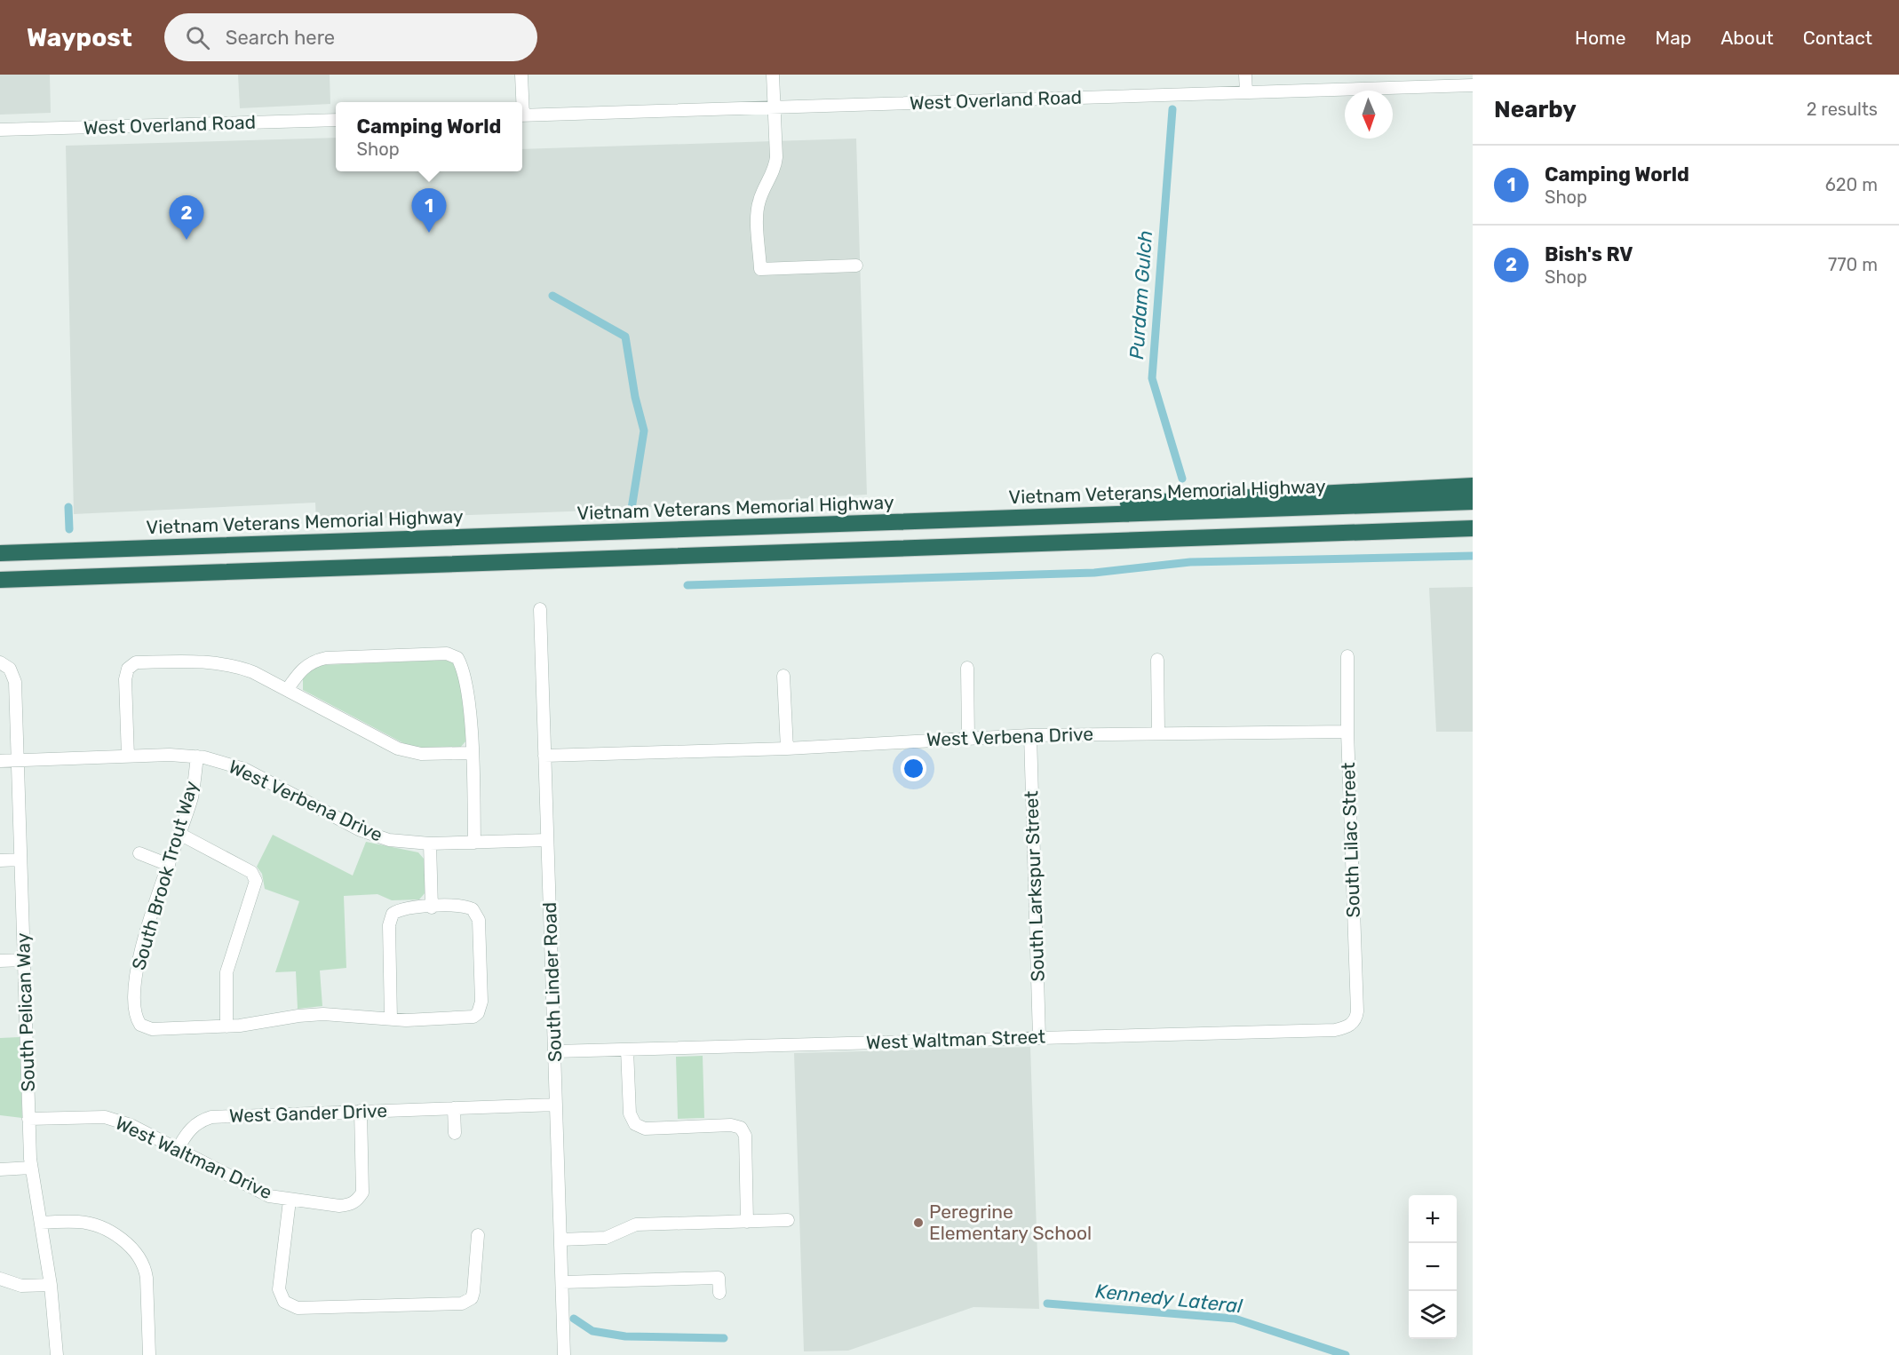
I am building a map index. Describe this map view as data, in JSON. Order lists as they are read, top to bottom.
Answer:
{
  "streets": {
    "highway": ["Vietnam Veterans Memorial Highway"],
    "street": [
      "West Overland Road",
      "West Verbena Drive",
      "South Lilac Street",
      "South Brook Trout Way",
      "South Larkspur Street",
      "South Linder Road",
      "South Pelican Way",
      "West Waltman Street",
      "West Gander Drive",
      "West Waltman Drive"
    ]
  },
  "crossings": [
    ["West Verbena Drive", "South Lilac Street"],
    ["West Verbena Drive", "South Brook Trout Way"],
    ["West Verbena Drive", "South Larkspur Street"],
    ["West Verbena Drive", "South Linder Road"],
    ["West Verbena Drive", "South Pelican Way"],
    ["South Lilac Street", "West Waltman Street"],
    ["South Larkspur Street", "West Waltman Street"],
    ["South Linder Road", "West Waltman Street"],
    ["South Linder Road", "West Gander Drive"],
    ["South Pelican Way", "West Waltman Drive"],
    ["West Gander Drive", "West Waltman Drive"]
  ],
  "water": ["Purdam Gulch", "Kennedy Lateral"],
  "places": ["Peregrine Elementary School"],
  "north": "bottom",
  "page": {
    "header": "Waypost",
    "search": "Search here",
    "nav": [
      "Home",
      "Map",
      "About",
      "Contact"
    ],
    "heading": ["Nearby", "2 results"],
    "popup": ["Camping World", "Shop"],
    "list": [
      {
        "mark": "1",
        "name": "Camping World",
        "note": "Shop",
        "value": "620 m"
      },
      {
        "mark": "2",
        "name": "Bish's RV",
        "note": "Shop",
        "value": "770 m"
      }
    ],
    "pins": ["1", "2"],
    "map_buttons": ["+", "−"]
  }
}
